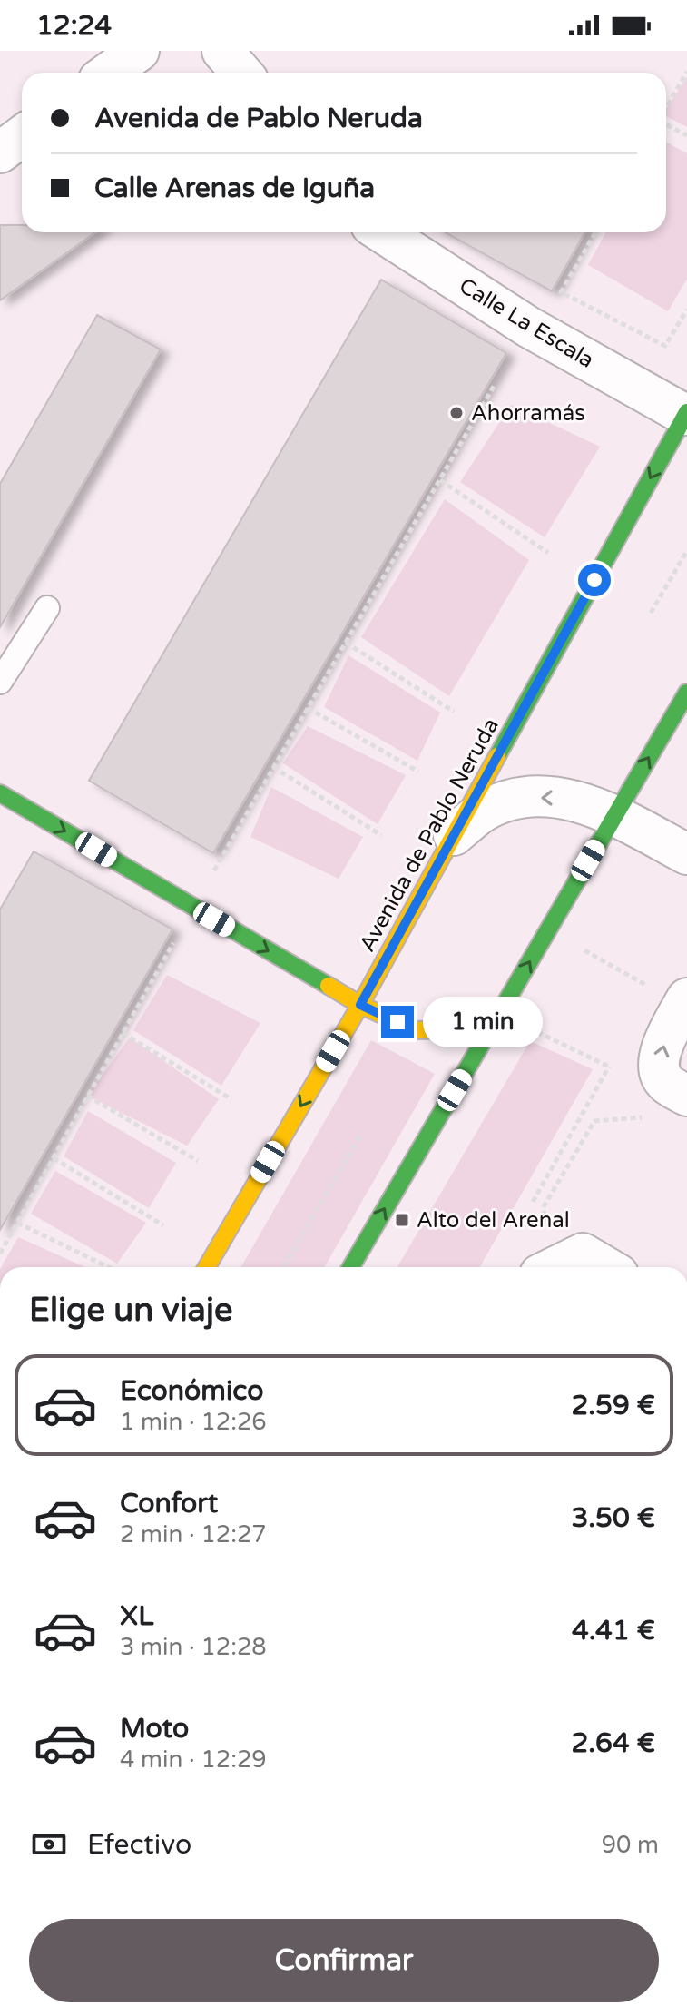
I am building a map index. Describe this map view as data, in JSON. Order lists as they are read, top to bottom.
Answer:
{
  "streets": {
    "main road": ["Avenida de Pablo Neruda"],
    "street": ["Calle La Escala"]
  },
  "crossings": [
    ["Calle La Escala", "Avenida de Pablo Neruda"]
  ],
  "places": {
    "other": ["Ahorramás"],
    "transit": ["Alto del Arenal"]
  },
  "page": {
    "status": "12:24",
    "banner": ["Avenida de Pablo Neruda", "Calle Arenas de Iguña"],
    "bubble": "1 min",
    "heading": "Elige un viaje",
    "list": [
      {
        "name": "Económico",
        "note": "1 min · 12:26",
        "value": "2.59 €"
      },
      {
        "name": "Confort",
        "note": "2 min · 12:27",
        "value": "3.50 €"
      },
      {
        "name": "XL",
        "note": "3 min · 12:28",
        "value": "4.41 €"
      },
      {
        "name": "Moto",
        "note": "4 min · 12:29",
        "value": "2.64 €"
      }
    ],
    "pay": ["Efectivo", "90 m"],
    "buttons": "Confirmar"
  }
}
